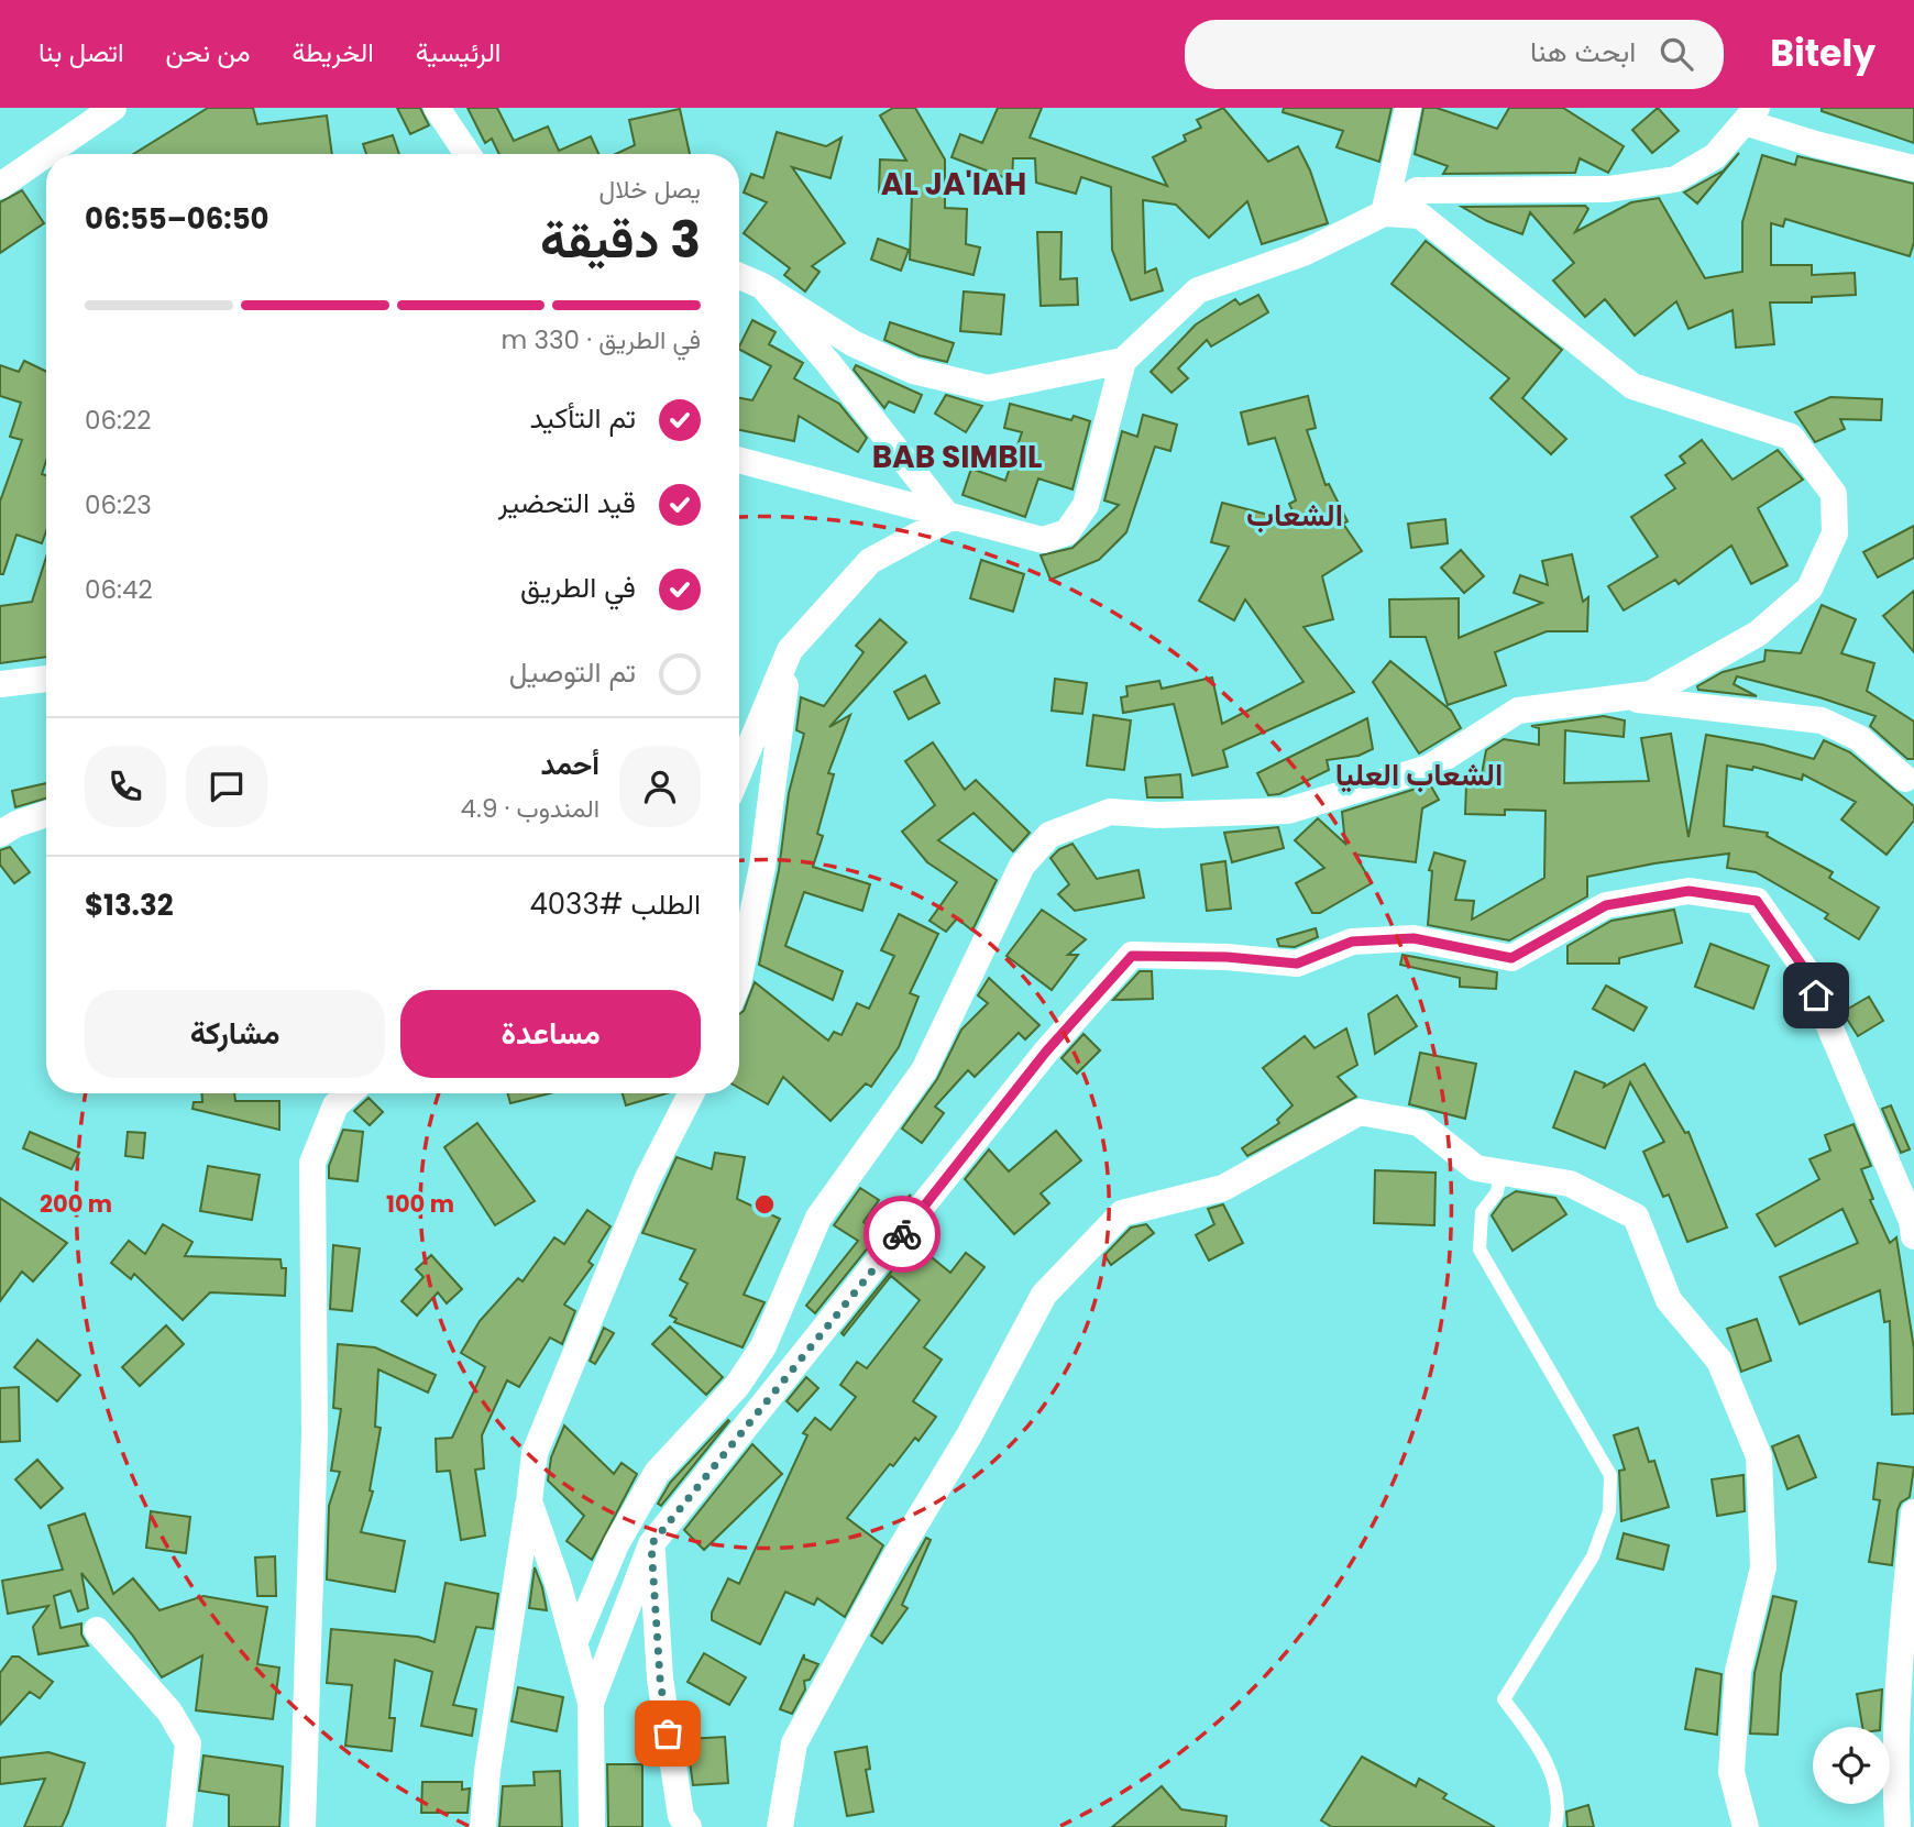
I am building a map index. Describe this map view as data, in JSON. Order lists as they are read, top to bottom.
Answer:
{
  "districts": [
    "AL JA'IAH",
    "BAB SIMBIL",
    "الشعاب",
    "الشعاب العليا"
  ],
  "page": {
    "header": "Bitely",
    "search": "ابحث هنا",
    "nav": [
      "الرئيسية",
      "الخريطة",
      "من نحن",
      "اتصل بنا"
    ],
    "heading": ["3 دقيقة", "يصل خلال", "06:50–06:55"],
    "panel": [
      "أحمد",
      "المندوب · 4.9",
      "الطلب #4033",
      "$13.32"
    ],
    "bar": "في الطريق · 330 m",
    "list": [
      ["تم التأكيد", "06:22"],
      ["قيد التحضير", "06:23"],
      ["في الطريق", "06:42"],
      "تم التوصيل"
    ],
    "buttons": ["مساعدة", "مشاركة"]
  },
  "rings": ["200 m", "100 m"]
}
